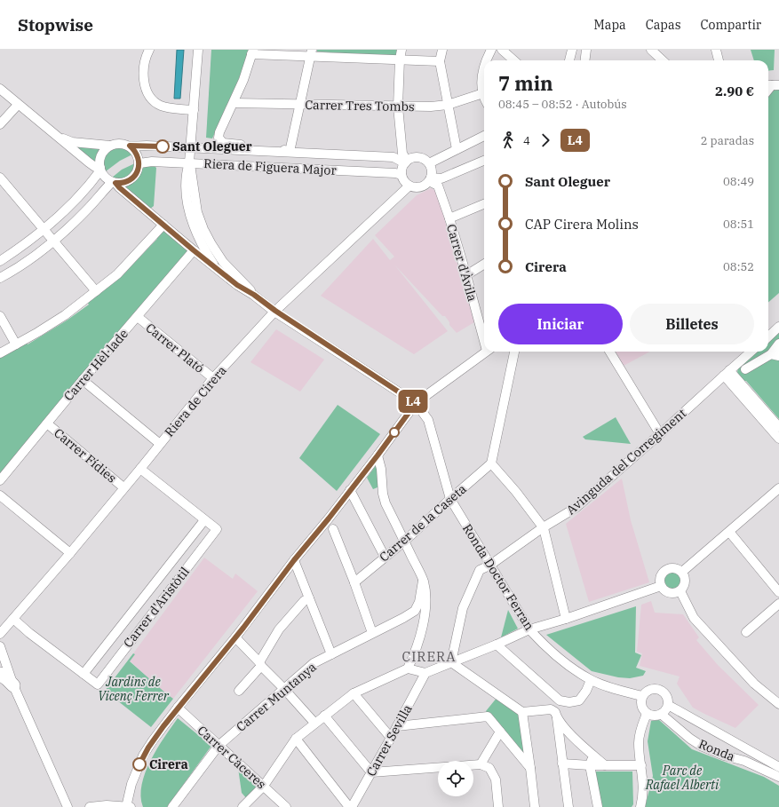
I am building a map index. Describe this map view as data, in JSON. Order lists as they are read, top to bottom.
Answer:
{
  "streets": {
    "street": [
      "Carrer Tres Tombs",
      "Riera de Figuera Major",
      "Carrer d'Àvila",
      "Carrer Plató",
      "Carrer Hèl·lade",
      "Riera de Cirera",
      "Carrer Fídies",
      "Avinguda del Corregiment",
      "Carrer de la Caseta",
      "Ronda Doctor Ferran",
      "Carrer d'Aristòtil",
      "Carrer Muntanya",
      "Carrer Sevilla",
      "Ronda",
      "Carrer Càceres"
    ]
  },
  "crossings": [
    ["Riera de Figuera Major", "Carrer d'Àvila"],
    ["Riera de Figuera Major", "Riera de Cirera"],
    ["Carrer d'Àvila", "Riera de Cirera"],
    ["Carrer Plató", "Carrer Hèl·lade"],
    ["Carrer Plató", "Riera de Cirera"],
    ["Carrer Hèl·lade", "Carrer Fídies"],
    ["Riera de Cirera", "Carrer Fídies"],
    ["Riera de Cirera", "Carrer d'Aristòtil"],
    ["Avinguda del Corregiment", "Ronda Doctor Ferran"],
    ["Carrer de la Caseta", "Ronda Doctor Ferran"],
    ["Ronda Doctor Ferran", "Ronda"],
    ["Carrer Muntanya", "Carrer Càceres"]
  ],
  "districts": ["CIRERA"],
  "parks": ["Jardins de Vicenç Ferrer", "Parc de Rafael Alberti"],
  "places": ["Sant Oleguer", "Cirera"],
  "lines": ["bus line L4"],
  "page": {
    "header": "Stopwise",
    "nav": ["Mapa", "Capas", "Compartir"],
    "on_map": "L4",
    "heading": ["7 min", "08:45 – 08:52 · Autobús", "2.90 €"],
    "legs": ["4", "L4", "2 paradas"],
    "list": [
      {
        "name": "Sant Oleguer",
        "value": "08:49"
      },
      {
        "name": "CAP Cirera Molins",
        "value": "08:51"
      },
      {
        "name": "Cirera",
        "value": "08:52"
      }
    ],
    "buttons": ["Iniciar", "Billetes"]
  }
}
